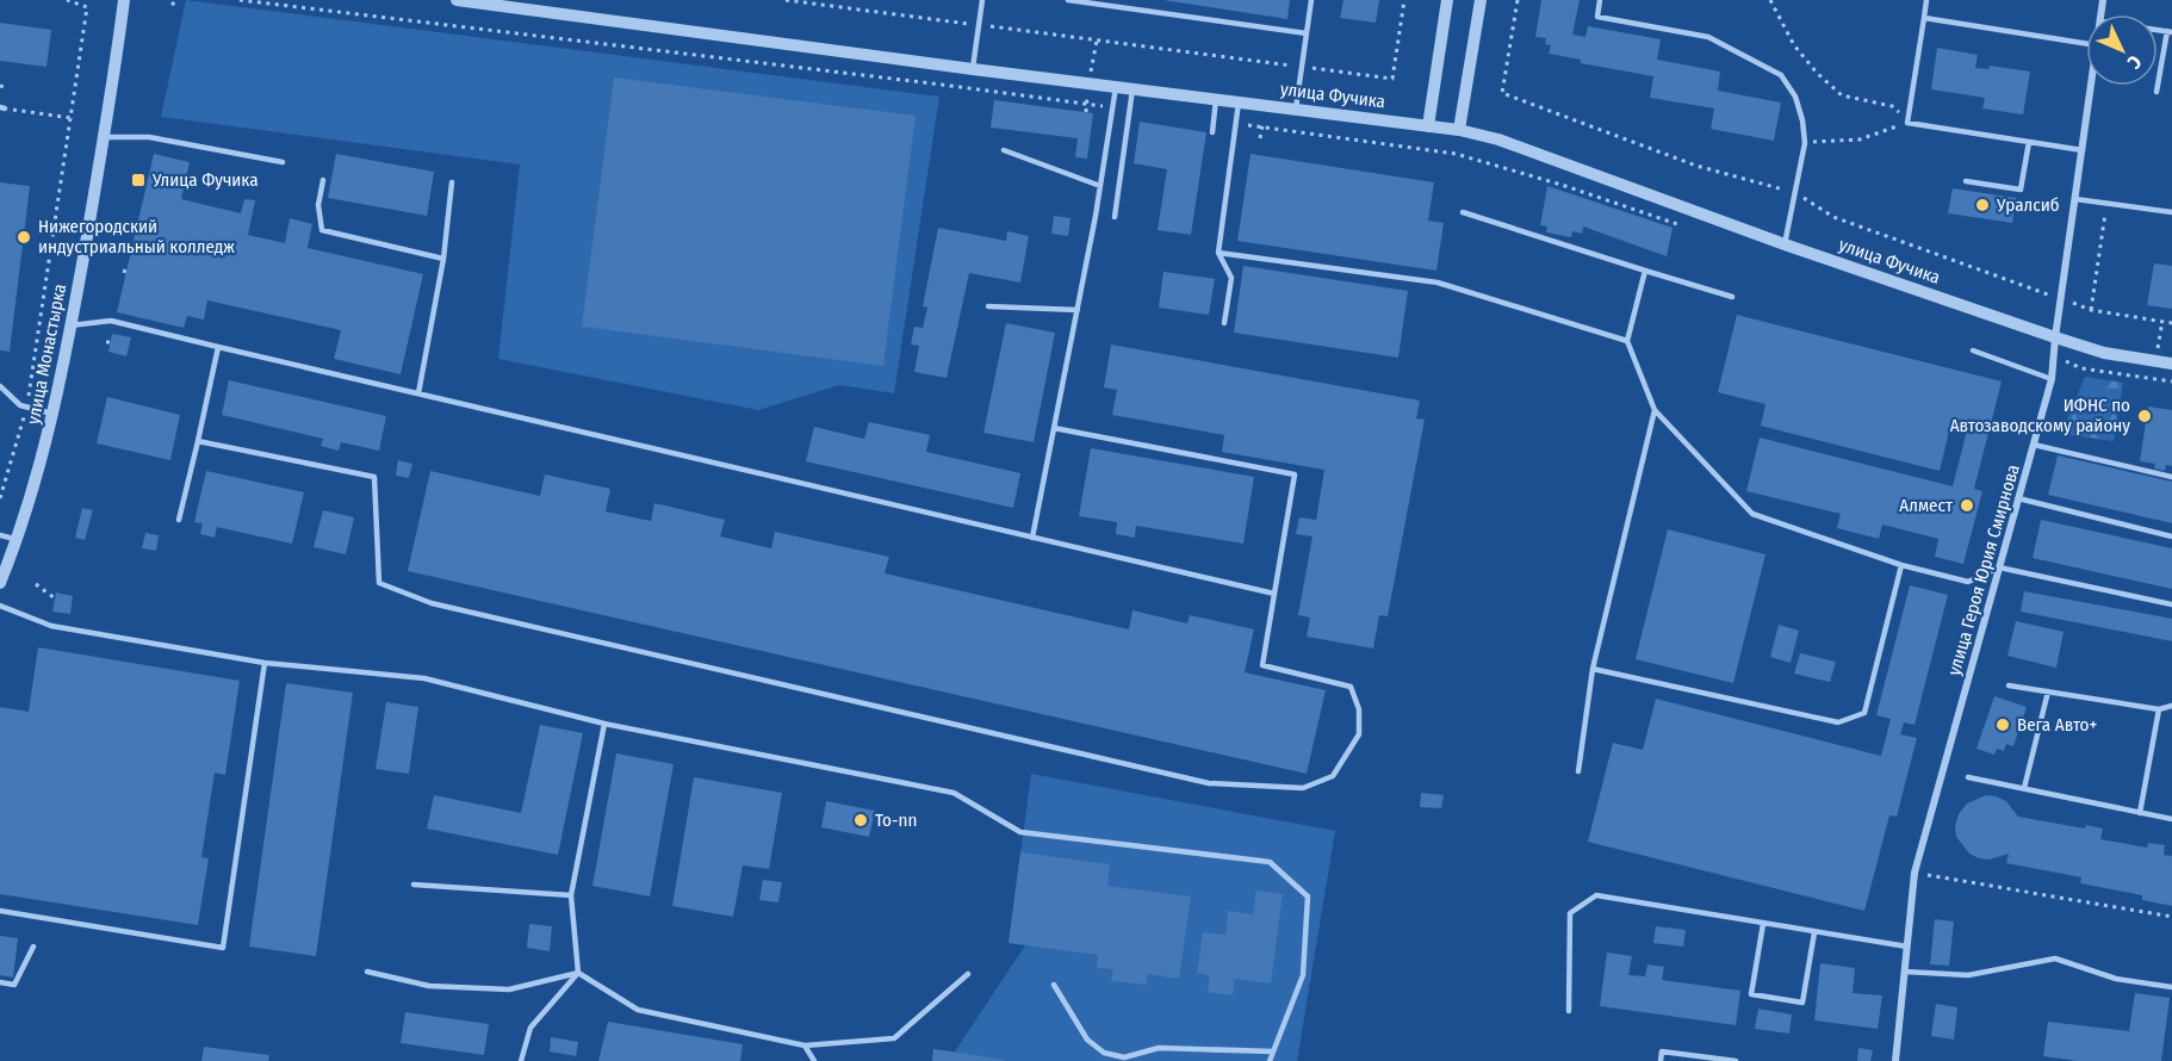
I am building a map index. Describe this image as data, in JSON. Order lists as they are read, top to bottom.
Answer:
{
  "streets": {
    "street": ["улица Фучика", "улица Монастырка", "улица Героя Юрия Смирнова"]
  },
  "crossings": [
    ["улица Фучика", "улица Героя Юрия Смирнова"]
  ],
  "places": {
    "transit": ["Улица Фучика"],
    "other": [
      "Уралсиб",
      "Нижегородский индустриальный колледж",
      "ИФНС по Автозаводскому району",
      "Алмест",
      "Вега Авто+",
      "To-nn"
    ]
  },
  "north": "bottom right"
}
